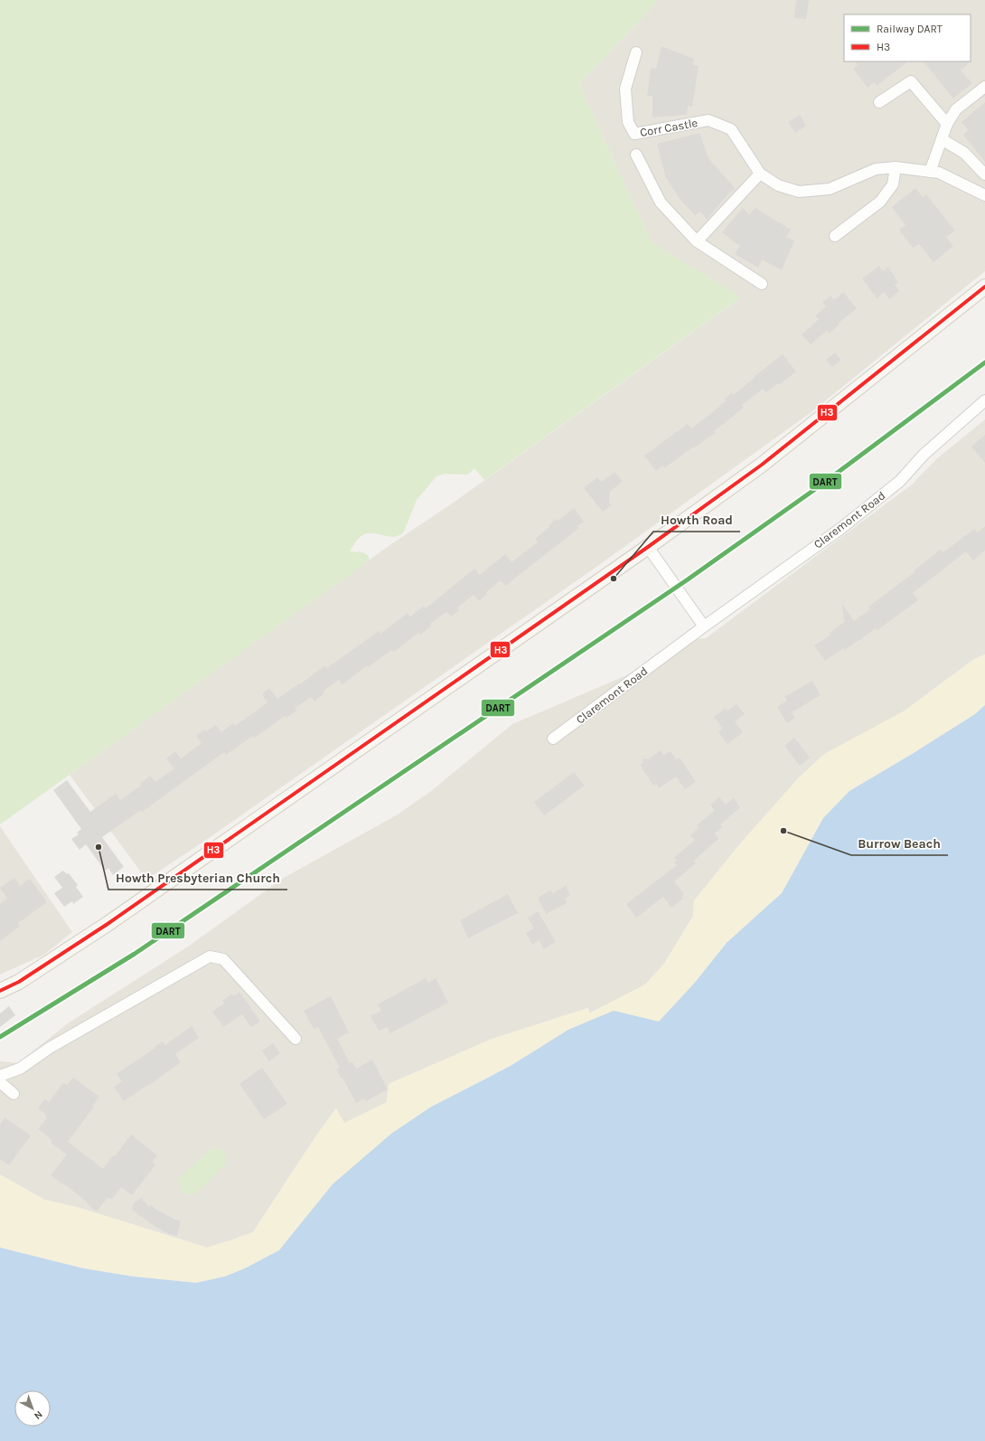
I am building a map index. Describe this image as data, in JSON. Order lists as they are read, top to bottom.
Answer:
{
  "streets": {
    "street": ["Corr Castle", "Claremont Road"]
  },
  "places": ["Howth Road", "Burrow Beach", "Howth Presbyterian Church"],
  "lines": ["transit line H3", "rail line DART"],
  "legend": ["Railway DART", "H3"],
  "north": "bottom right"
}
